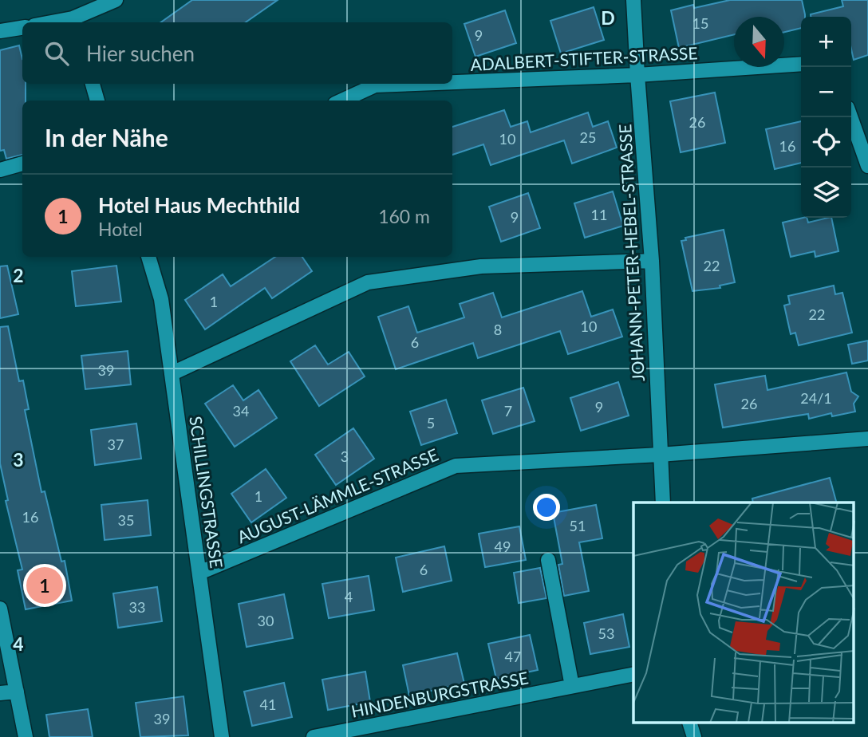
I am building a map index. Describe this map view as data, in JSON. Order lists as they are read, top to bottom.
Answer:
{
  "streets": {
    "street": [
      "ADALBERT-STIFTER-STRASSE",
      "JOHANN-PETER-HEBEL-STRASSE",
      "SCHILLINGSTRASSE",
      "AUGUST-LÄMMLE-STRASSE",
      "HINDENBURGSTRASSE"
    ]
  },
  "crossings": [
    ["ADALBERT-STIFTER-STRASSE", "JOHANN-PETER-HEBEL-STRASSE"],
    ["JOHANN-PETER-HEBEL-STRASSE", "AUGUST-LÄMMLE-STRASSE"],
    ["SCHILLINGSTRASSE", "AUGUST-LÄMMLE-STRASSE"]
  ],
  "house_numbers": [
    "15",
    "9",
    "26",
    "25",
    "10",
    "16",
    "11",
    "9",
    "22",
    "1",
    "22",
    "10",
    "8",
    "6",
    "39",
    "24/1",
    "26",
    "9",
    "34",
    "7",
    "5",
    "37",
    "3",
    "1",
    "16",
    "35",
    "51",
    "49",
    "6",
    "4",
    "33",
    "30",
    "53",
    "47",
    "41",
    "39"
  ],
  "north": "bottom",
  "page": {
    "map_buttons": ["+", "−"],
    "search": "Hier suchen",
    "heading": "In der Nähe",
    "list": [
      {
        "mark": "1",
        "name": "Hotel Haus Mechthild",
        "note": "Hotel",
        "value": "160 m"
      }
    ],
    "pins": "1"
  },
  "grid": {
    "columns": ["D"],
    "rows": ["2", "3", "4"]
  }
}
